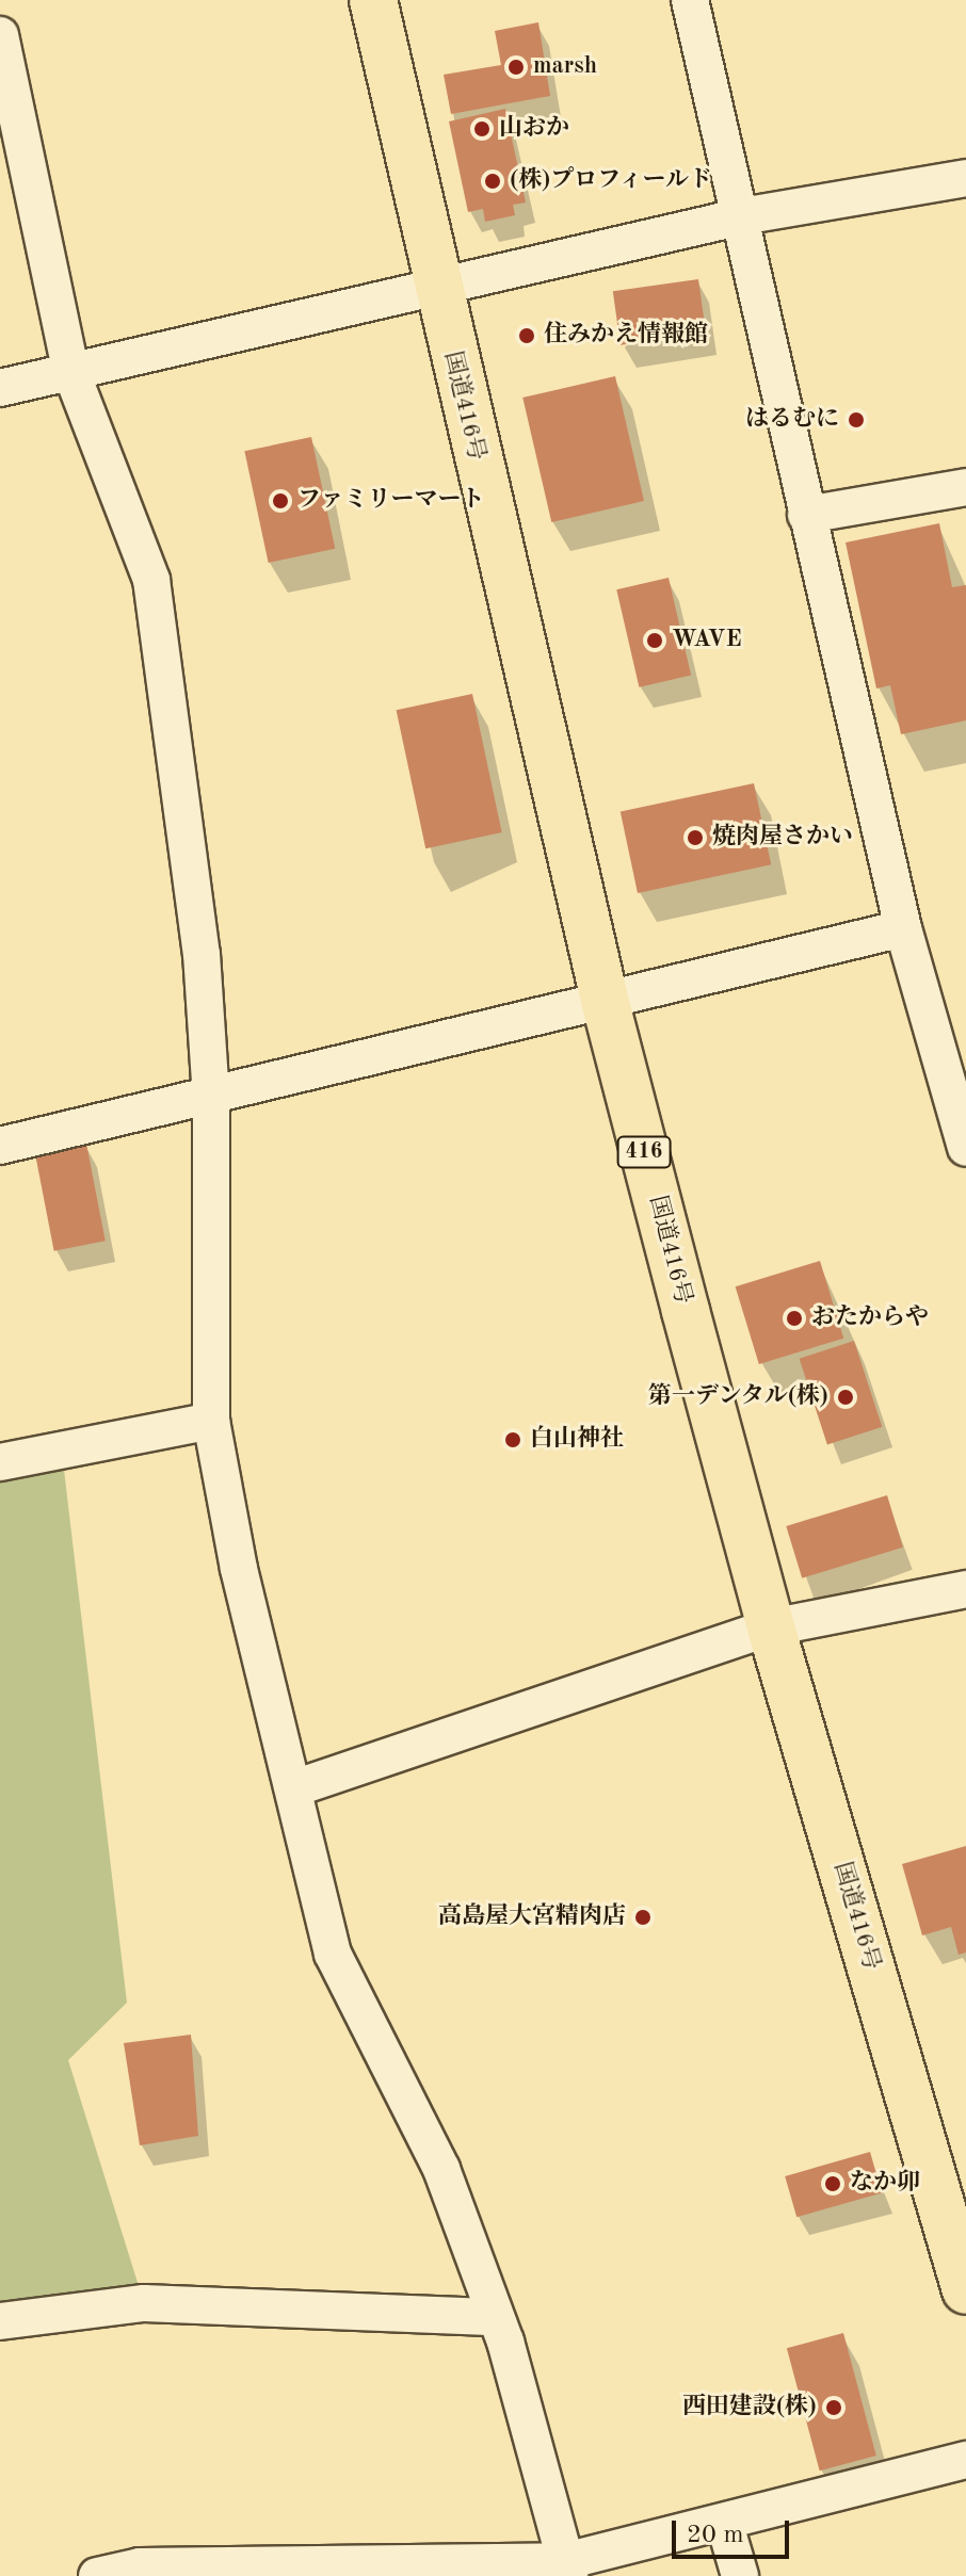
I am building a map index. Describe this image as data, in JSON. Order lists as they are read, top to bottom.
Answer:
{
  "streets": {
    "highway": ["国道416号", "416"]
  },
  "places": [
    "marsh",
    "山おか",
    "(株)プロフィールド",
    "住みかえ情報館",
    "はるむに",
    "ファミリーマート",
    "WAVE",
    "焼肉屋さかい",
    "おたからや",
    "第一デンタル(株)",
    "白山神社",
    "高島屋大宮精肉店",
    "なか卯",
    "西田建設(株)"
  ],
  "scale_bar": "20 m"
}
